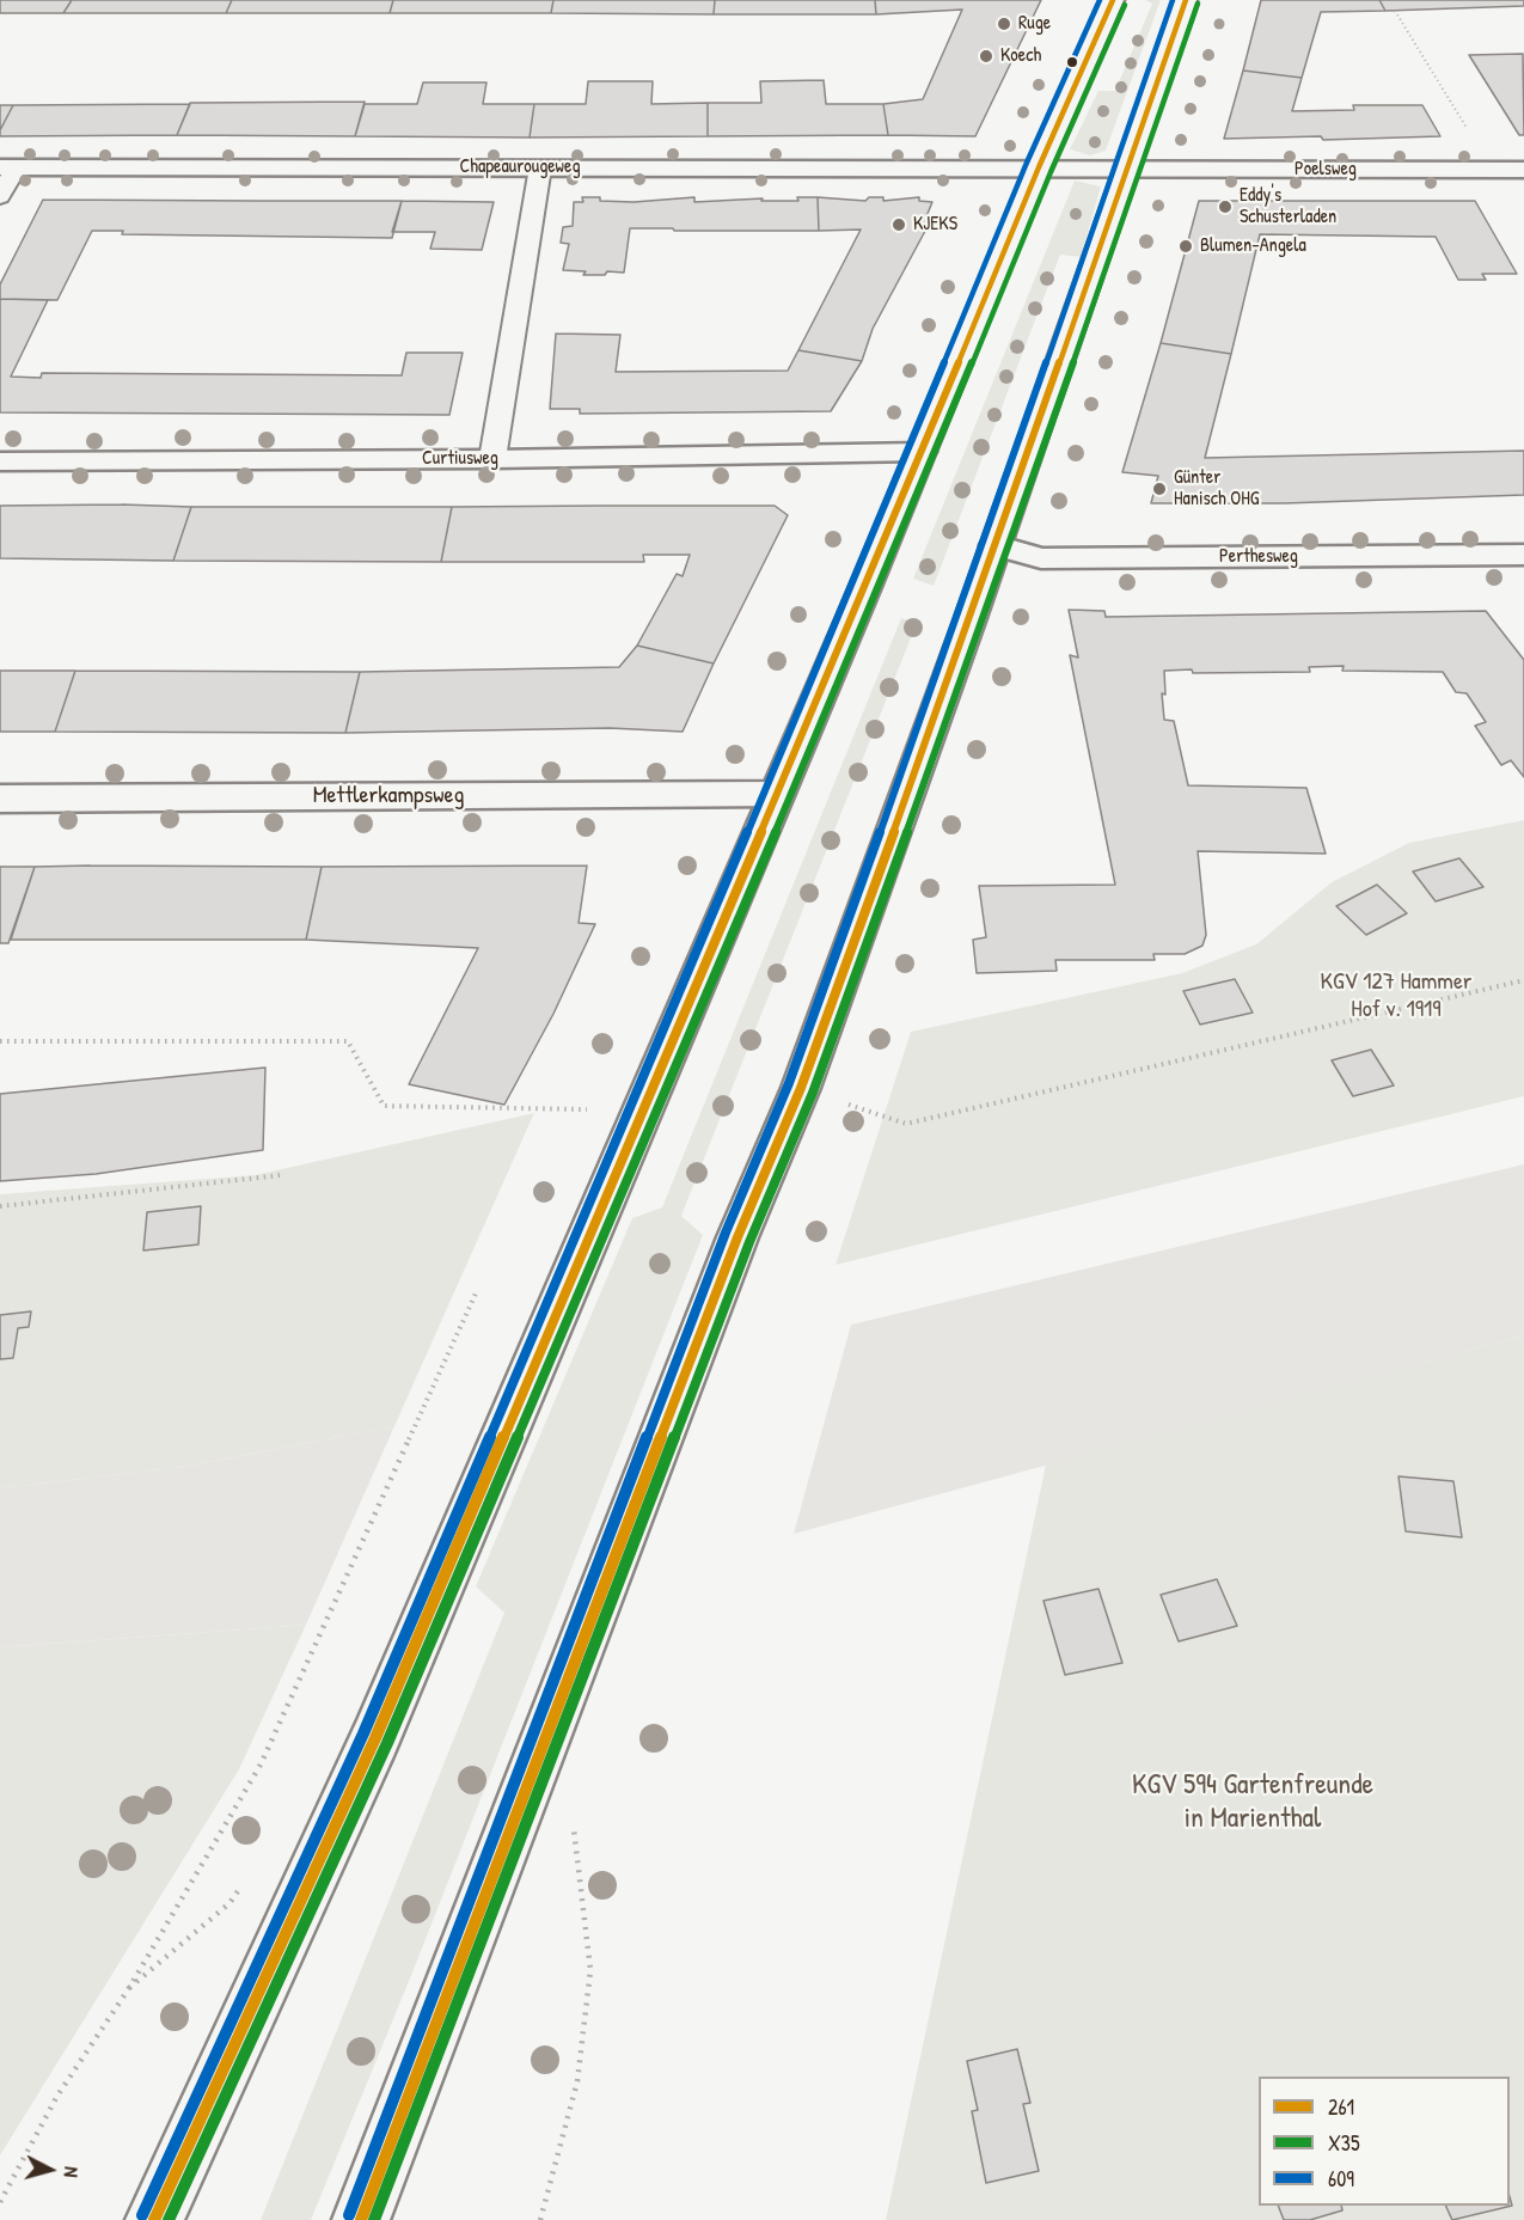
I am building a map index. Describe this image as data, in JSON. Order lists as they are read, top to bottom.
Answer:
{
  "streets": {
    "main road": [
      "Chapeaurougeweg",
      "Poelsweg",
      "Curtiusweg",
      "Perthesweg",
      "Mettlerkampsweg"
    ]
  },
  "crossings": [
    ["Chapeaurougeweg", "Poelsweg"]
  ],
  "parks": ["KGV 127 Hammer Hof v. 1919", "KGV 594 Gartenfreunde in Marienthal"],
  "places": [
    "Ruge",
    "Koech",
    "Eddy's Schusterladen",
    "KJEKS",
    "Blumen-Angela",
    "Günter Hanisch OHG"
  ],
  "lines": ["transit line 261", "transit line 609", "transit line X35"],
  "legend": ["261", "X35", "609"],
  "north": "right"
}
